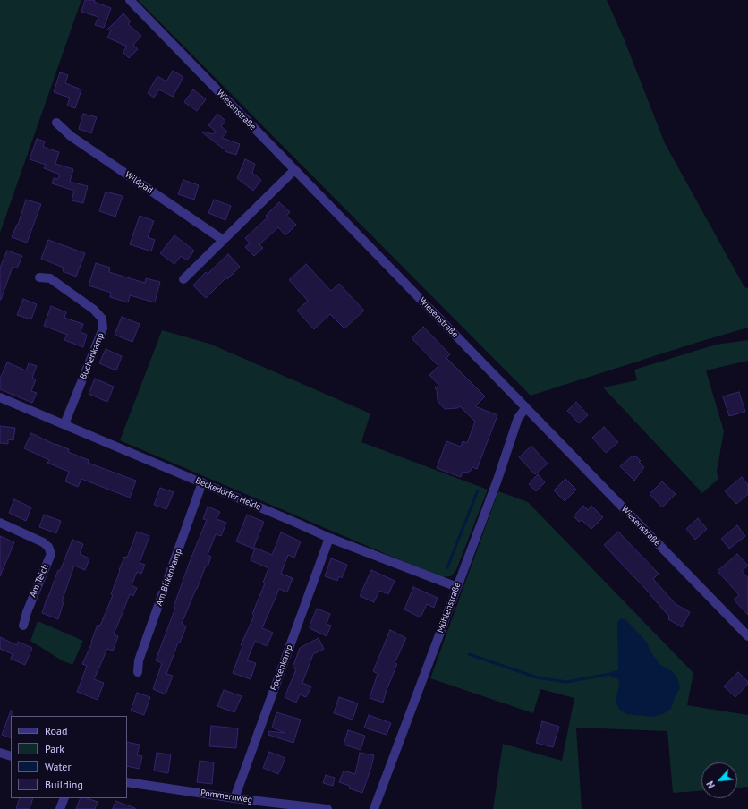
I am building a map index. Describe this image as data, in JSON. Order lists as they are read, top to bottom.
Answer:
{
  "streets": {
    "street": [
      "Wiesenstraße",
      "Wildpad",
      "Buchenkamp",
      "Beckedorfer Heide",
      "Am Birkenkamp",
      "Am Teich",
      "Mühlenstraße",
      "Fockenkamp",
      "Pommernweg"
    ]
  },
  "crossings": [
    ["Wiesenstraße", "Mühlenstraße"],
    ["Buchenkamp", "Beckedorfer Heide"],
    ["Beckedorfer Heide", "Am Birkenkamp"],
    ["Beckedorfer Heide", "Mühlenstraße"],
    ["Beckedorfer Heide", "Fockenkamp"],
    ["Fockenkamp", "Pommernweg"]
  ],
  "legend": [
    "Road",
    "Park",
    "Water",
    "Building"
  ],
  "north": "bottom left"
}
